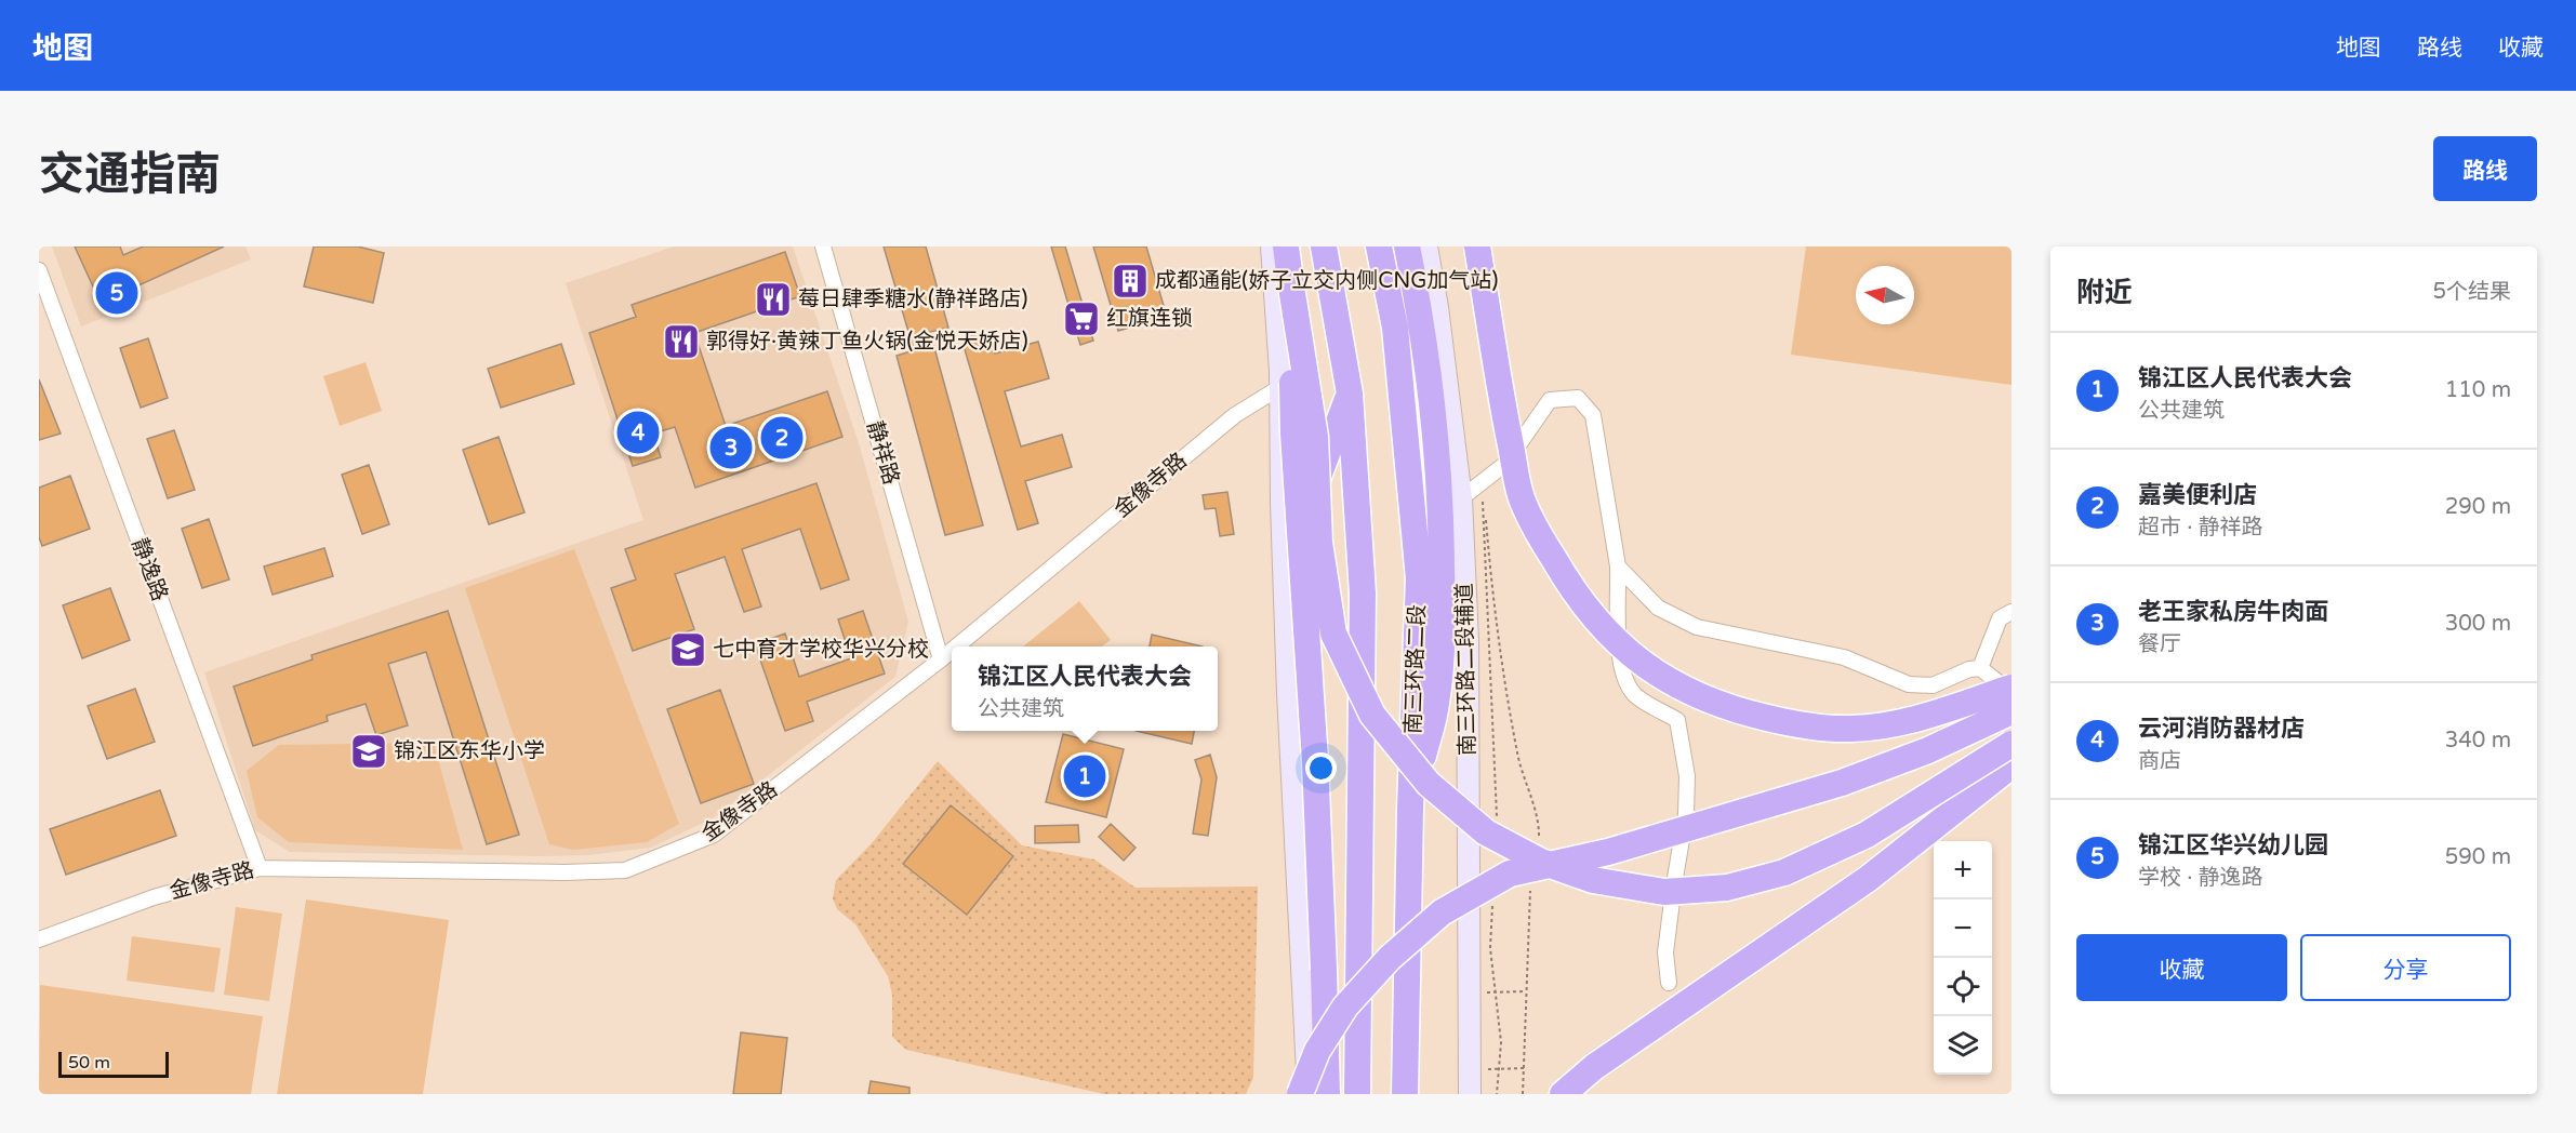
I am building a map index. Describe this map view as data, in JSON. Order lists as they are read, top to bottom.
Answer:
{
  "streets": {
    "highway": ["南三环路二段"],
    "main road": ["南三环路二段辅道"],
    "street": ["静祥路", "金像寺路", "静逸路"]
  },
  "crossings": [
    ["静祥路", "金像寺路"],
    ["金像寺路", "静逸路"]
  ],
  "places": {
    "building": ["成都通能(娇子立交内侧CNG加气站)"],
    "restaurant": ["莓日肆季糖水(静祥路店)", "郭得好·黄辣丁鱼火锅(金悦天娇店)"],
    "supermarket": ["红旗连锁"],
    "school or university": ["七中育才学校华兴分校", "锦江区东华小学"]
  },
  "scale_bar": "50 m",
  "north": "left",
  "page": {
    "header": "地图",
    "nav": ["地图", "路线", "收藏"],
    "title": "交通指南",
    "buttons": [
      "路线",
      ["收藏", "分享"]
    ],
    "heading": ["附近", "5个结果"],
    "pins": [
      "5",
      "4",
      "2",
      "3",
      "1"
    ],
    "list": [
      {
        "mark": "1",
        "name": "锦江区人民代表大会",
        "note": "公共建筑",
        "value": "110 m"
      },
      {
        "mark": "2",
        "name": "嘉美便利店",
        "note": "超市 · 静祥路",
        "value": "290 m"
      },
      {
        "mark": "3",
        "name": "老王家私房牛肉面",
        "note": "餐厅",
        "value": "300 m"
      },
      {
        "mark": "4",
        "name": "云河消防器材店",
        "note": "商店",
        "value": "340 m"
      },
      {
        "mark": "5",
        "name": "锦江区华兴幼儿园",
        "note": "学校 · 静逸路",
        "value": "590 m"
      }
    ],
    "popup": ["锦江区人民代表大会", "公共建筑"],
    "map_buttons": ["+", "−"],
    "scale": "50 m"
  }
}
